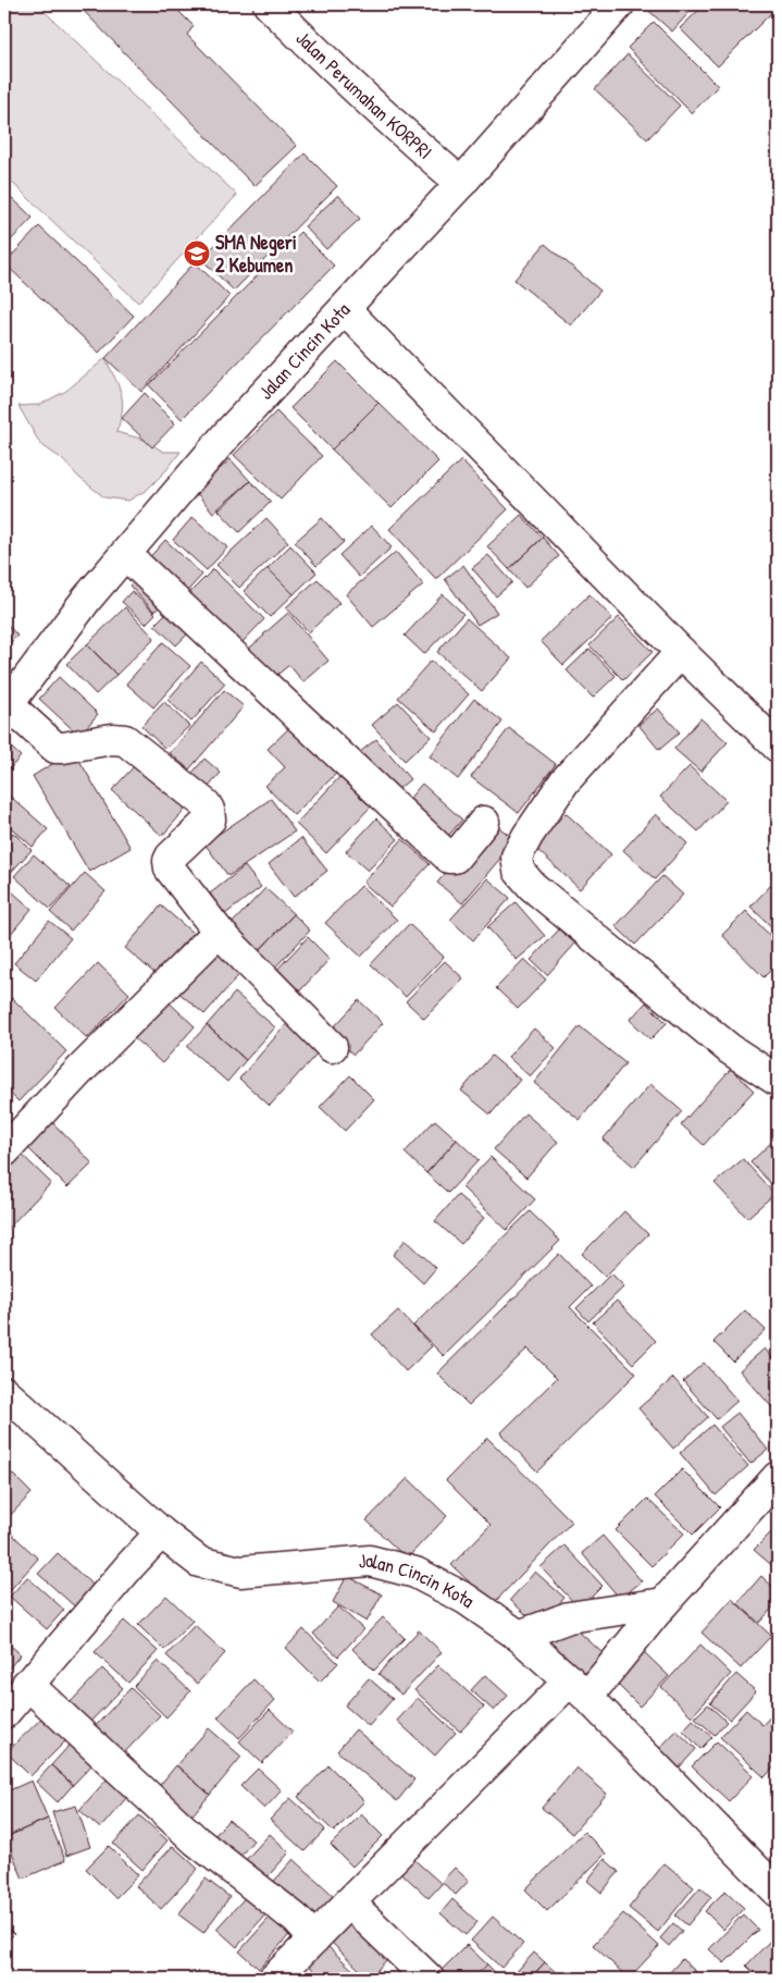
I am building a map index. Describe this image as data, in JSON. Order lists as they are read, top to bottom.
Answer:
{
  "streets": {
    "street": ["Jalan Perumahan KORPRI", "Jalan Cincin Kota"]
  },
  "crossings": [
    ["Jalan Perumahan KORPRI", "Jalan Cincin Kota"]
  ],
  "places": {
    "school or university": ["SMA Negeri 2 Kebumen"]
  }
}
